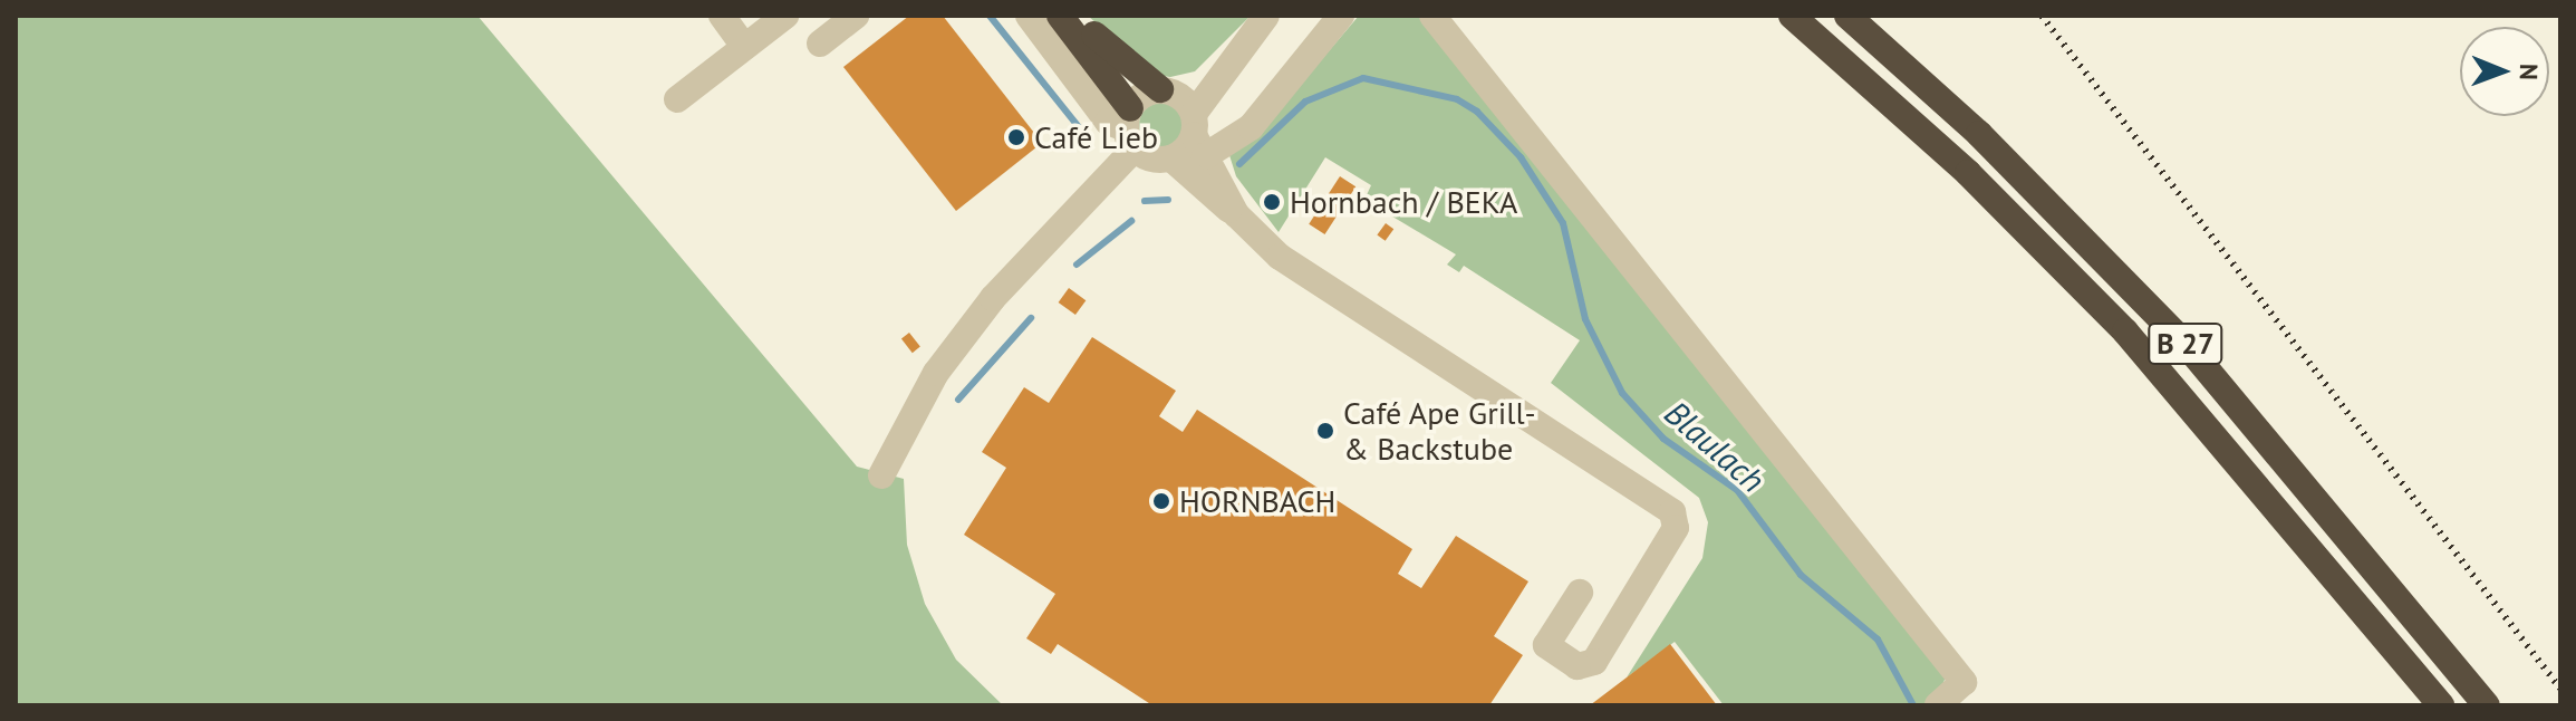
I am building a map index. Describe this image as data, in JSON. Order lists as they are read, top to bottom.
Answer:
{
  "streets": {
    "highway": ["B 27"]
  },
  "water": ["Blaulach"],
  "places": [
    "Café Lieb",
    "Hornbach / BEKA",
    "Café Ape Grill- & Backstube",
    "HORNBACH"
  ],
  "north": "right"
}
